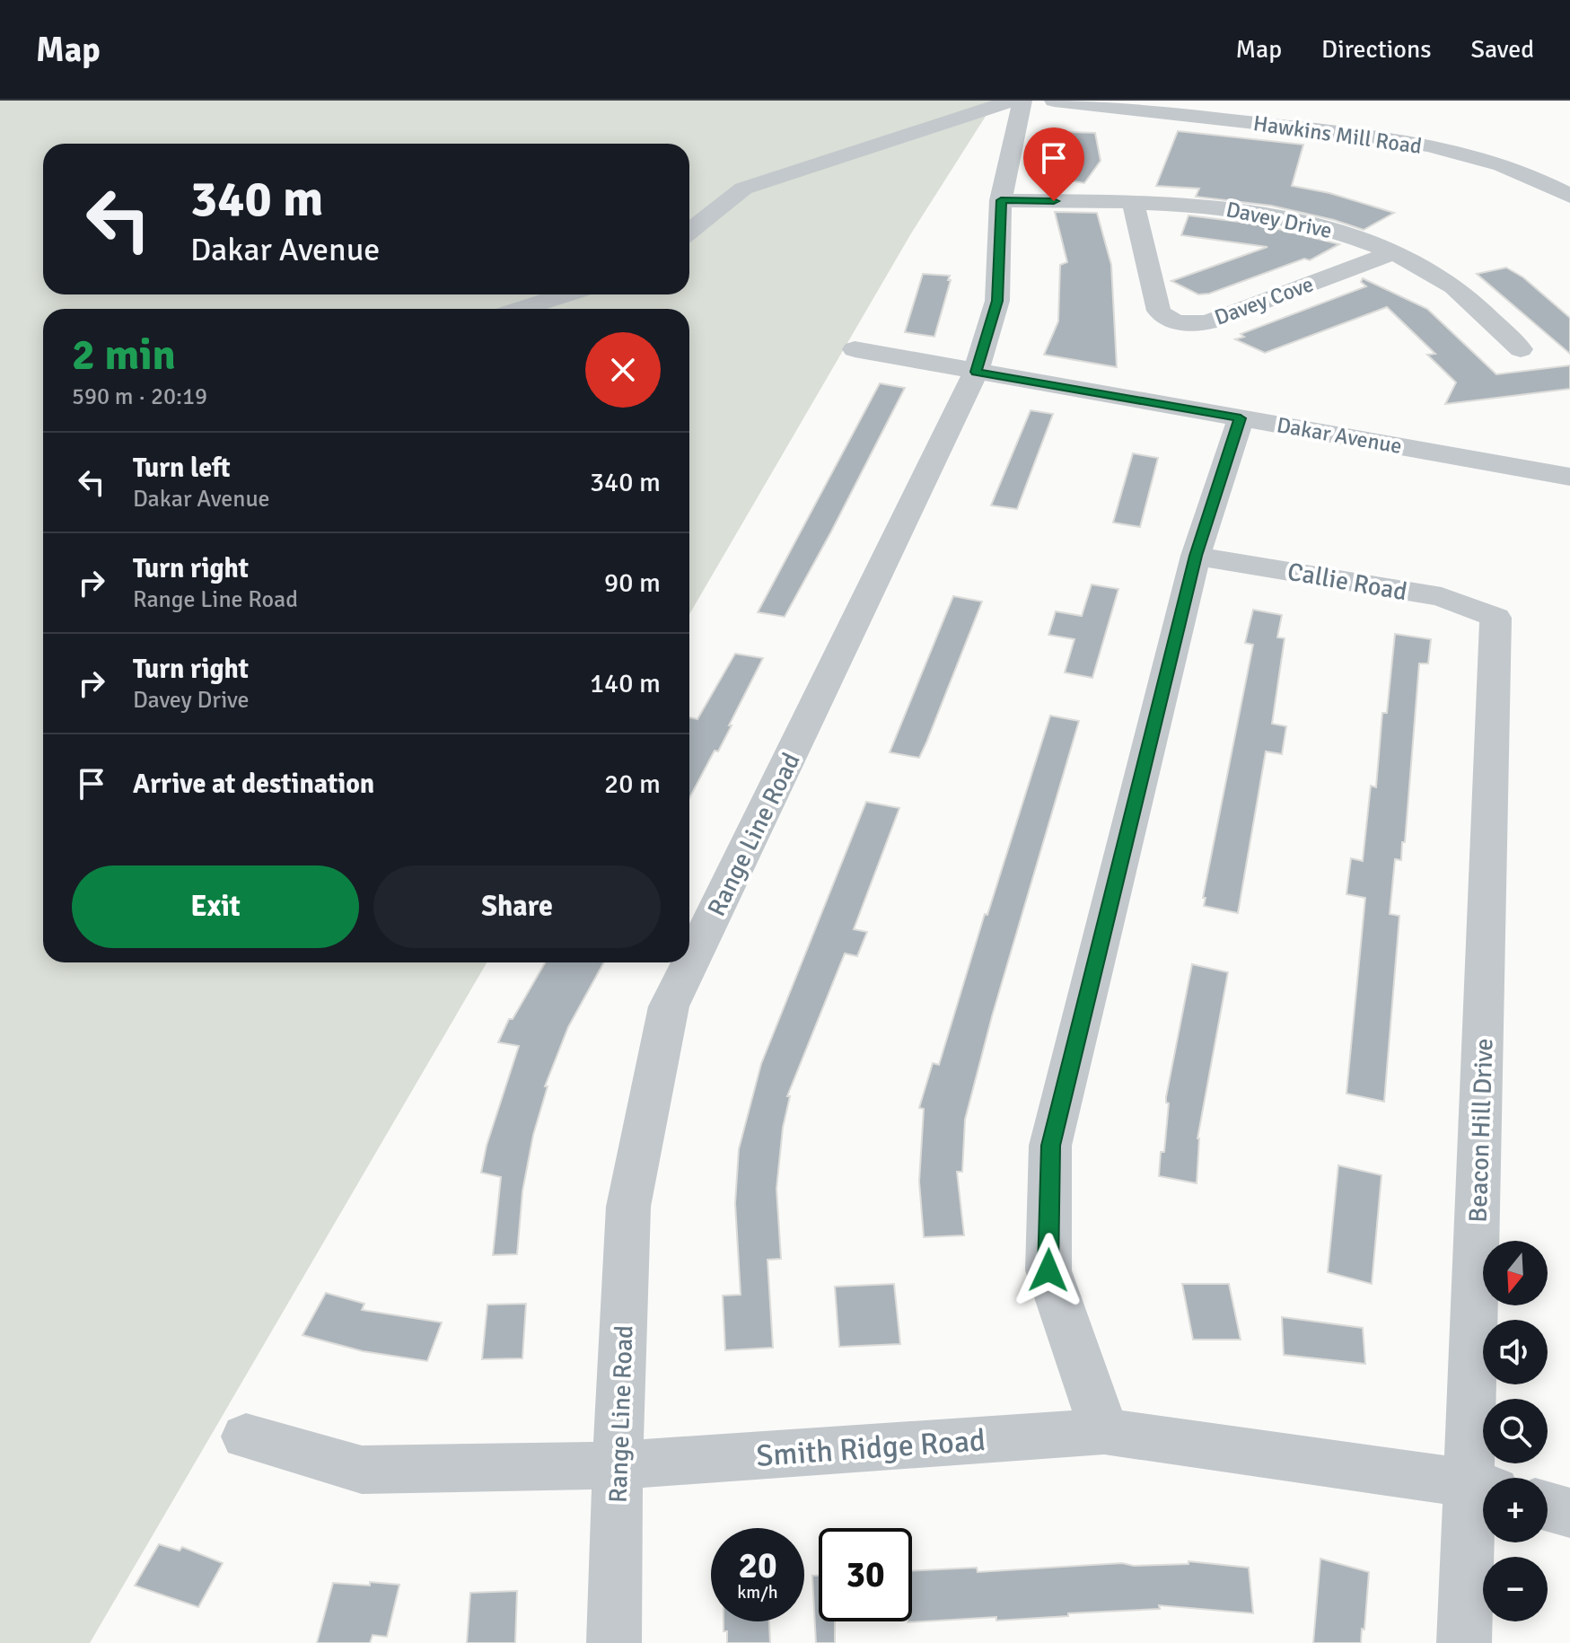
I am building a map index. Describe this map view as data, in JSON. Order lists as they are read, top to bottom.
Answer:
{
  "streets": {
    "street": [
      "Hawkins Mill Road",
      "Davey Drive",
      "Davey Cove",
      "Dakar Avenue",
      "Callie Road",
      "Range Line Road",
      "Beacon Hill Drive",
      "Smith Ridge Road"
    ]
  },
  "crossings": [
    ["Davey Drive", "Davey Cove"],
    ["Davey Drive", "Range Line Road"],
    ["Dakar Avenue", "Range Line Road"],
    ["Callie Road", "Beacon Hill Drive"],
    ["Range Line Road", "Smith Ridge Road"],
    ["Beacon Hill Drive", "Smith Ridge Road"]
  ],
  "north": "bottom",
  "page": {
    "header": "Map",
    "nav": ["Map", "Directions", "Saved"],
    "turn": ["340 m", "Dakar Avenue"],
    "heading": ["2 min", "590 m · 20:19"],
    "list": [
      {
        "name": "Turn left",
        "note": "Dakar Avenue",
        "value": "340 m"
      },
      {
        "name": "Turn right",
        "note": "Range Line Road",
        "value": "90 m"
      },
      {
        "name": "Turn right",
        "note": "Davey Drive",
        "value": "140 m"
      },
      {
        "name": "Arrive at destination",
        "value": "20 m"
      }
    ],
    "buttons": ["Exit", "Share"],
    "map_buttons": ["+", "−"],
    "speed": "20 km/h",
    "limit": "30"
  }
}
